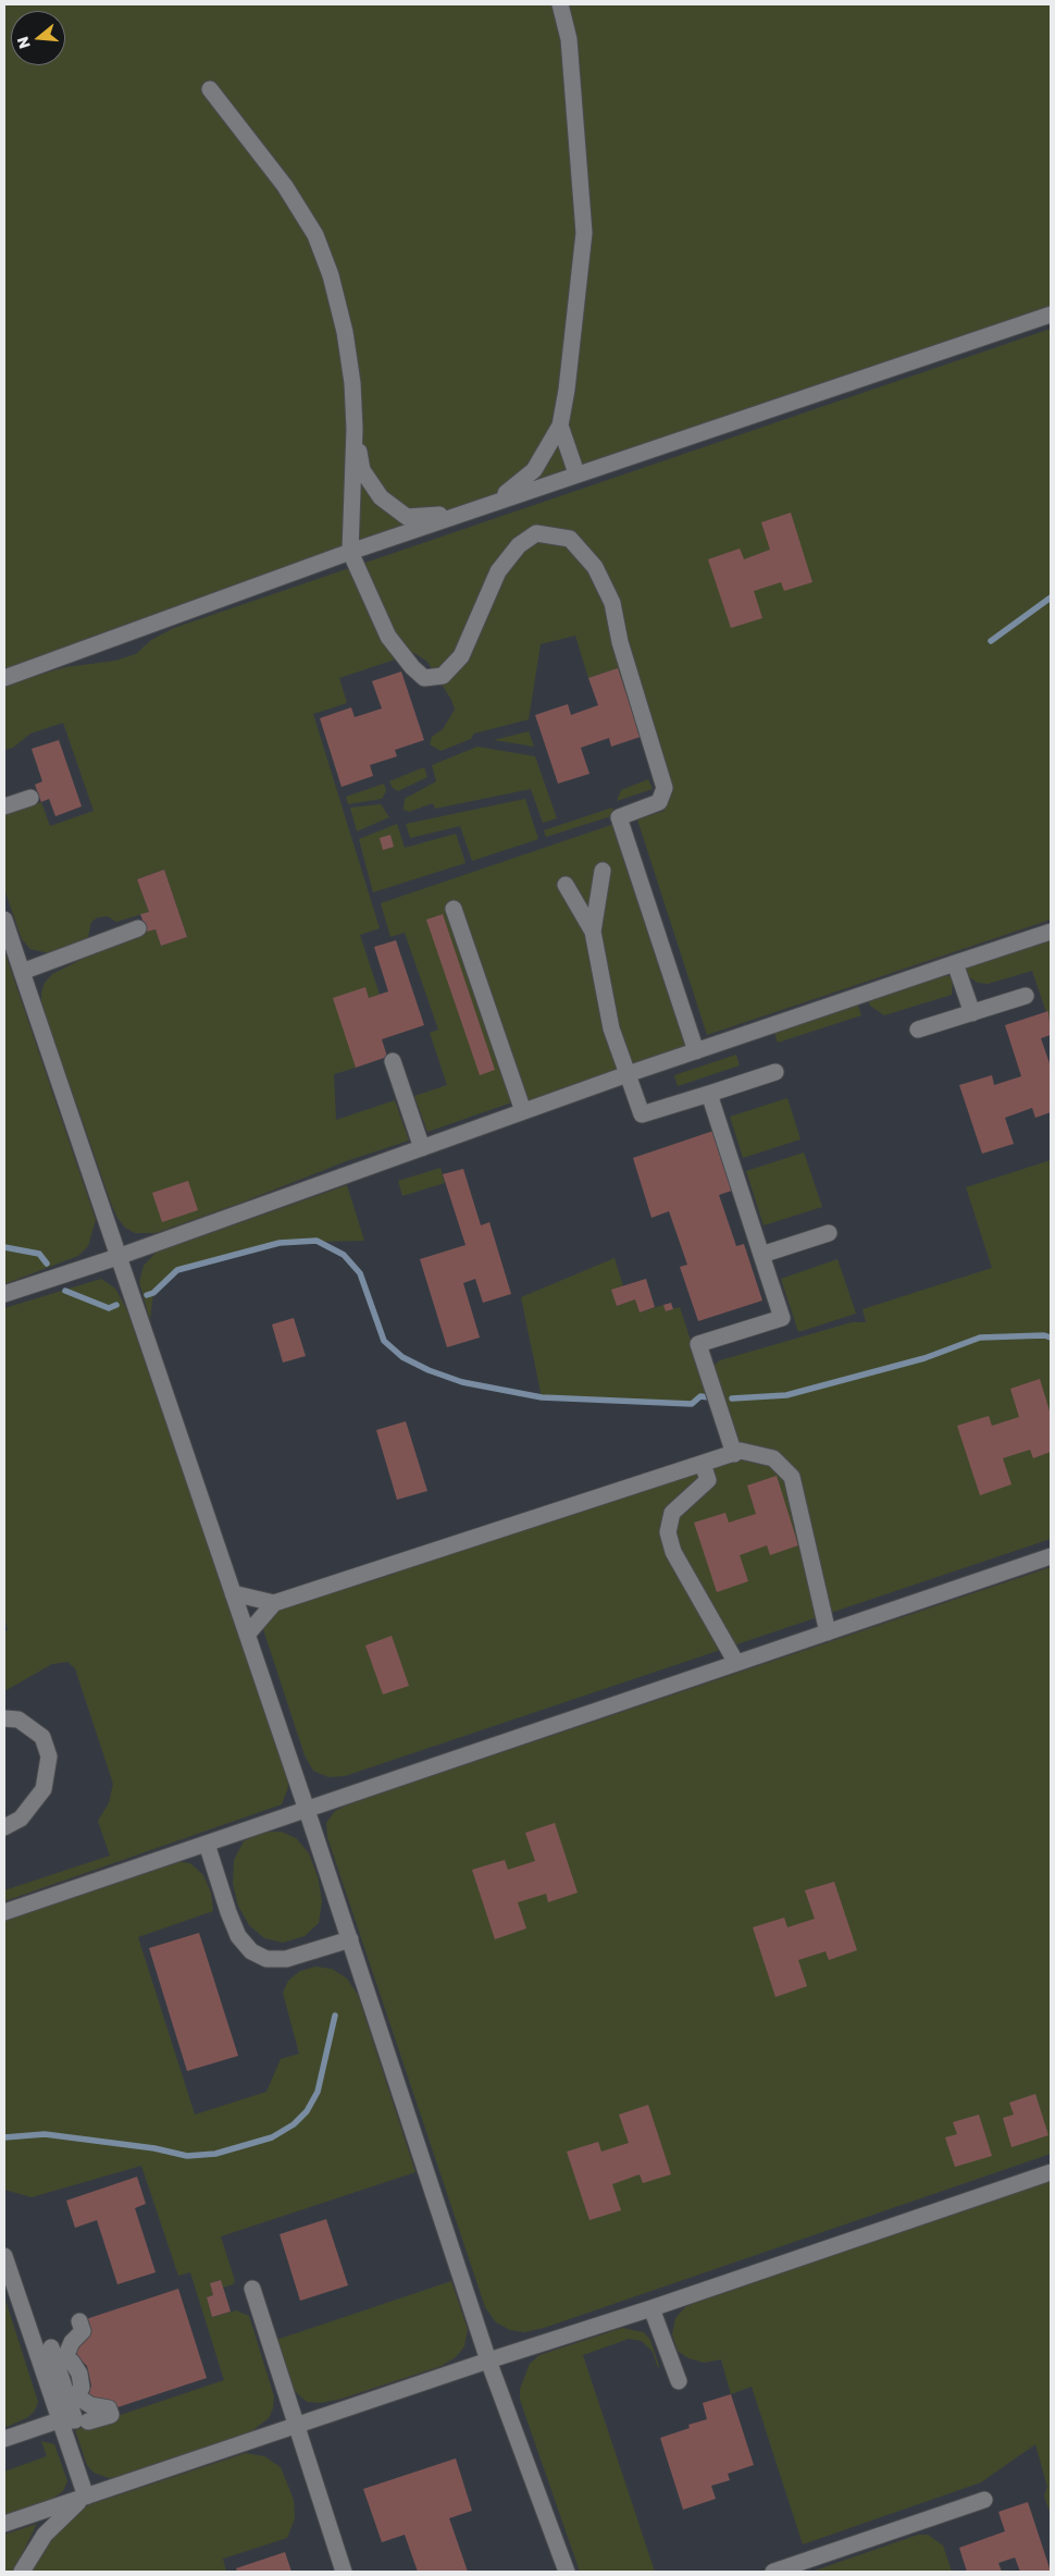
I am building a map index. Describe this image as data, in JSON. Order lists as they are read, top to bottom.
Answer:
{
  "north": "left"
}
